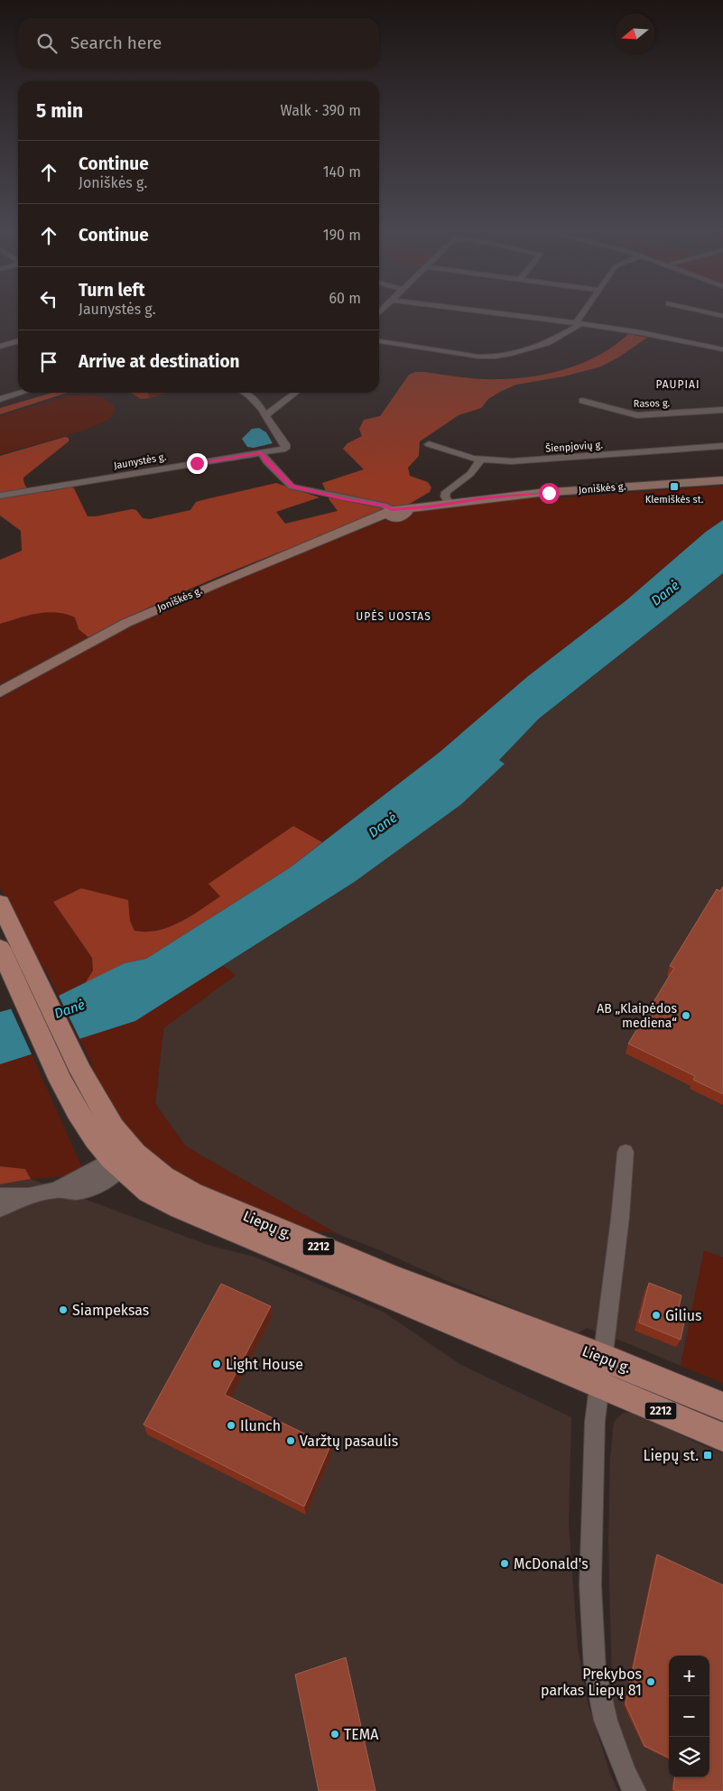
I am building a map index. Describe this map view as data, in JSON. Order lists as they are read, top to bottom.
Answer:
{
  "streets": {
    "main road": ["Joniškės g.", "Liepų g.", "2212"],
    "street": ["Rasos g.", "Šienpjovių g.", "Jaunystės g."]
  },
  "districts": ["PAUPIAI", "UPĖS UOSTAS"],
  "water": ["Danė"],
  "places": {
    "transit": ["Klemiškės st.", "Liepų st."],
    "other": [
      "AB „Klaipėdos mediena“",
      "Siampeksas",
      "Gilius",
      "Light House",
      "Ilunch",
      "Varžtų pasaulis",
      "McDonald's",
      "Prekybos parkas Liepų 81",
      "TEMA"
    ]
  },
  "north": "left",
  "page": {
    "search": "Search here",
    "heading": ["5 min", "Walk · 390 m"],
    "list": [
      ["Continue", "Joniškės g.", "140 m"],
      ["Continue", "190 m"],
      ["Turn left", "Jaunystės g.", "60 m"],
      "Arrive at destination"
    ],
    "map_buttons": ["+", "−"]
  }
}
